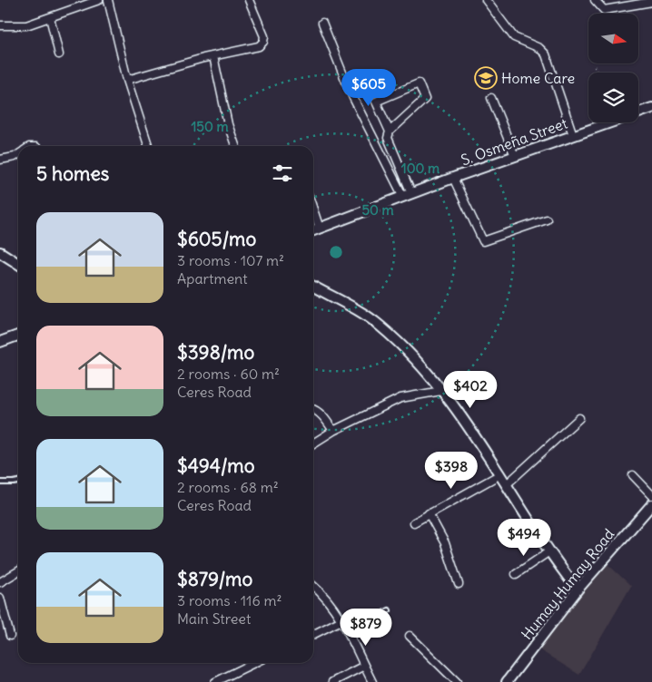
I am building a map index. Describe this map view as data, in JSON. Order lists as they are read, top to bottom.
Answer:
{
  "streets": {
    "street": ["S. Osmeña Street", "Humay Humay Road"]
  },
  "places": {
    "school or university": ["Home Care"]
  },
  "north": "right",
  "page": {
    "price": [
      "$605",
      "$402",
      "$398",
      "$494",
      "$879"
    ],
    "heading": "5 homes",
    "list": [
      {
        "name": "$605/mo",
        "note": "3 rooms · 107 m² · Apartment"
      },
      {
        "name": "$398/mo",
        "note": "2 rooms · 60 m² · Ceres Road"
      },
      {
        "name": "$494/mo",
        "note": "2 rooms · 68 m² · Ceres Road"
      },
      {
        "name": "$879/mo",
        "note": "3 rooms · 116 m² · Main Street"
      }
    ]
  },
  "rings": ["150 m", "100 m", "50 m"]
}
